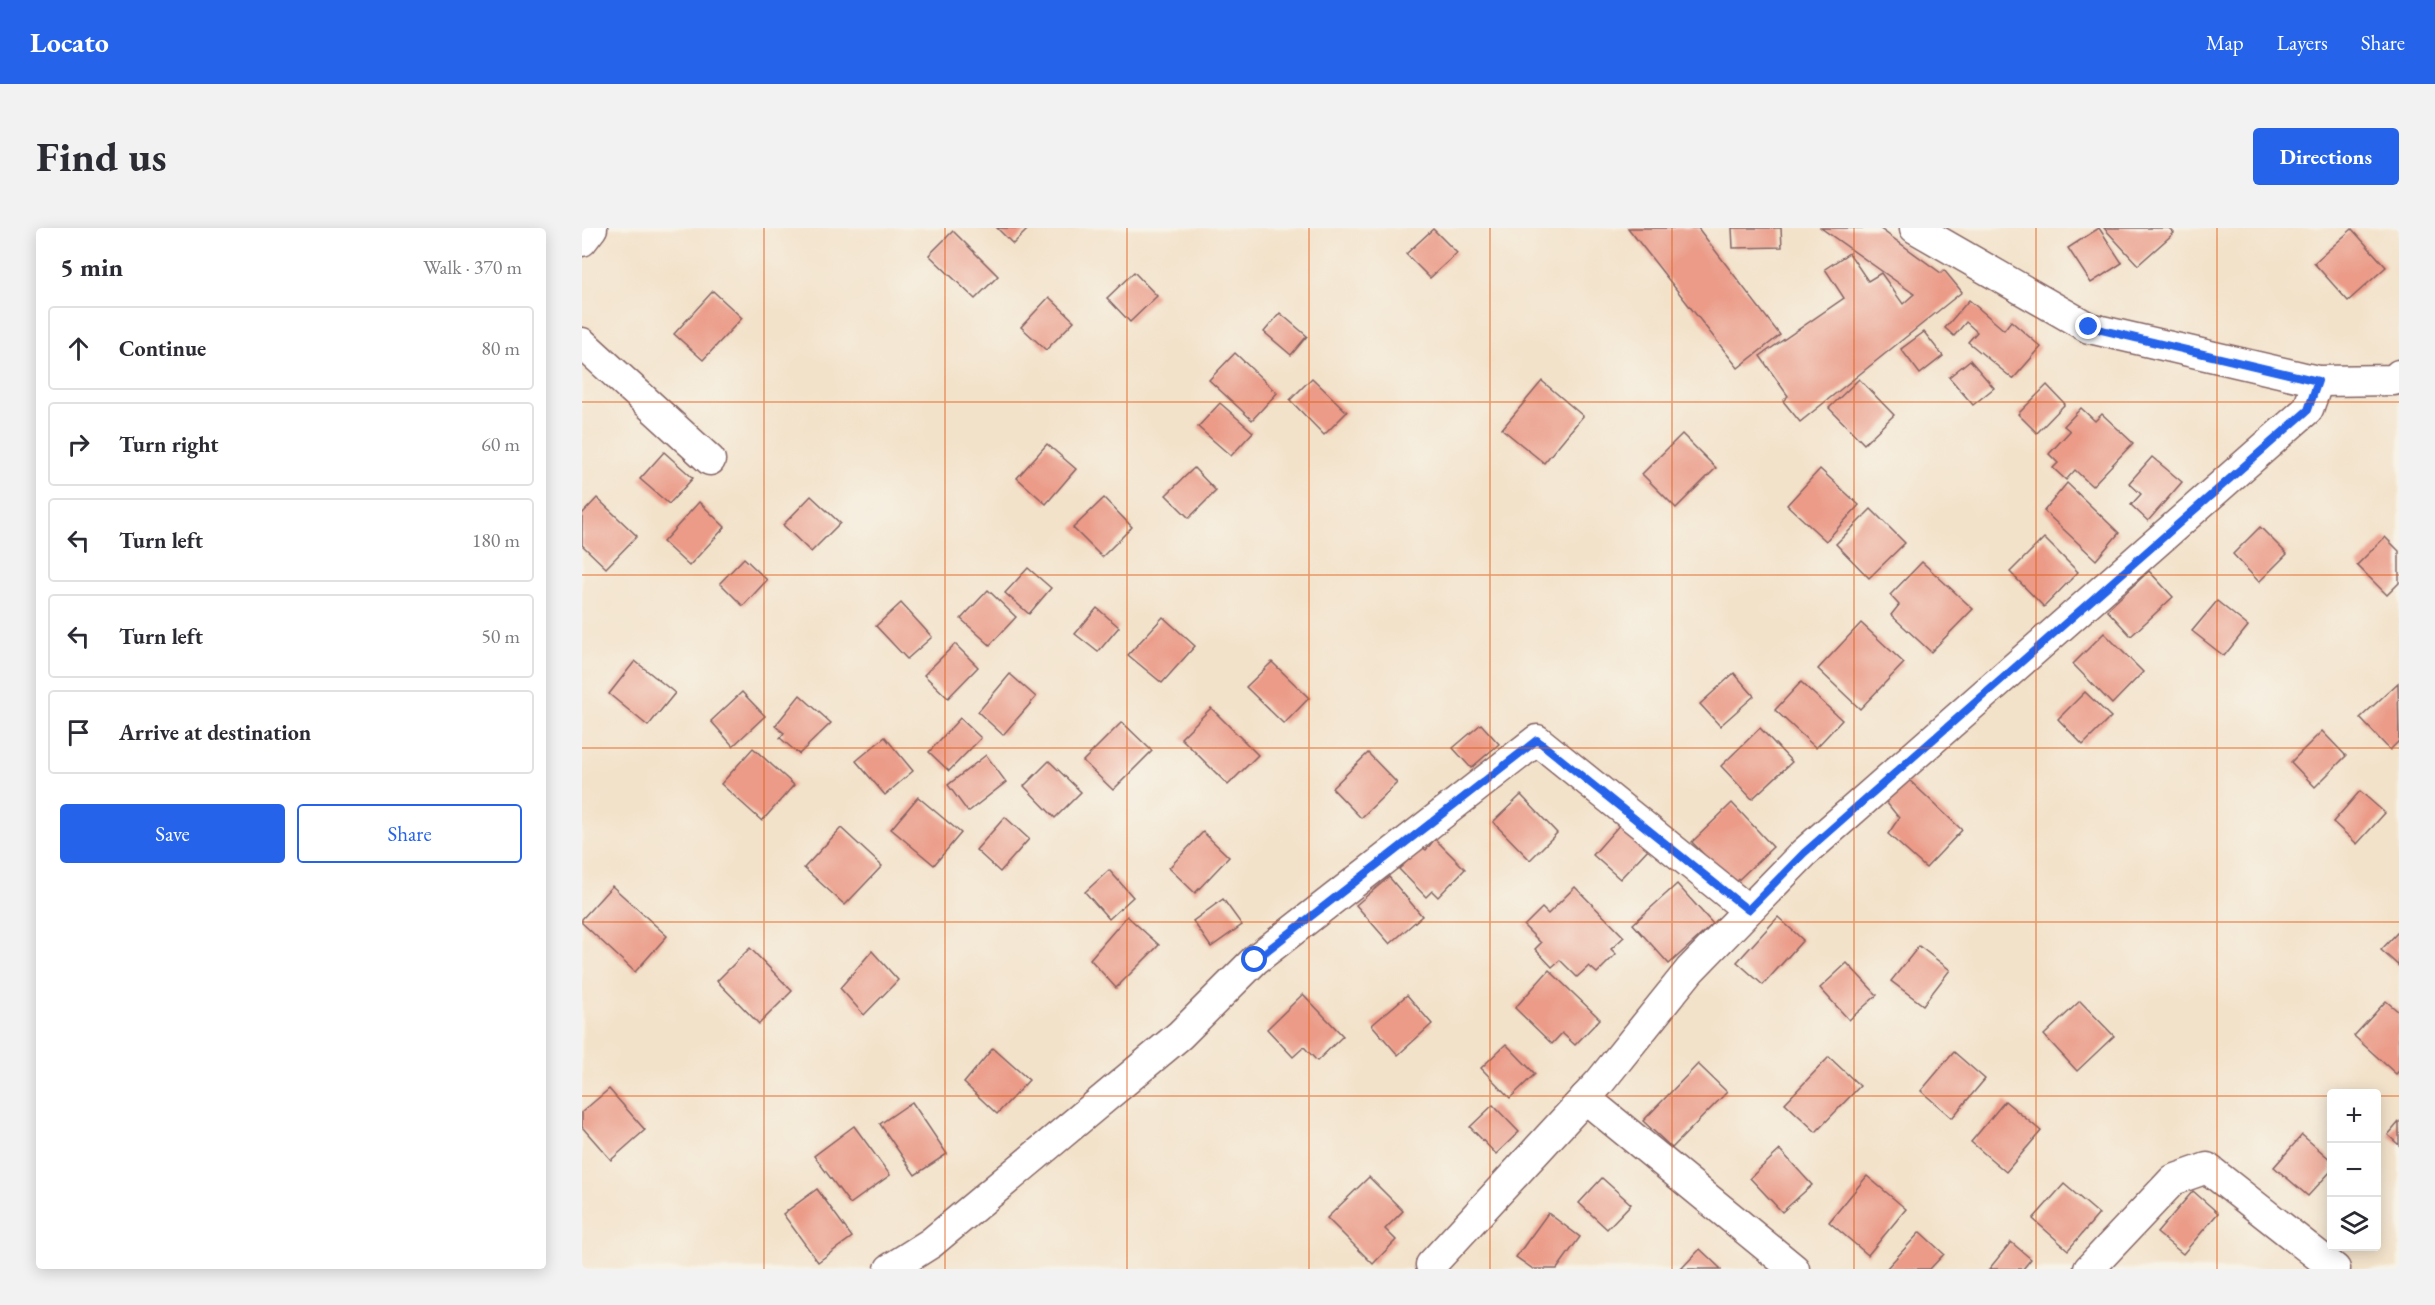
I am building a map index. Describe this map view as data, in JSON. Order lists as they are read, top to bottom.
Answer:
{
  "page": {
    "header": "Locato",
    "nav": ["Map", "Layers", "Share"],
    "buttons": [
      "Directions",
      ["Save", "Share"]
    ],
    "title": "Find us",
    "heading": ["5 min", "Walk · 370 m"],
    "list": [
      ["Continue", "80 m"],
      ["Turn right", "60 m"],
      ["Turn left", "180 m"],
      ["Turn left", "50 m"],
      "Arrive at destination"
    ],
    "map_buttons": ["+", "−"]
  }
}
